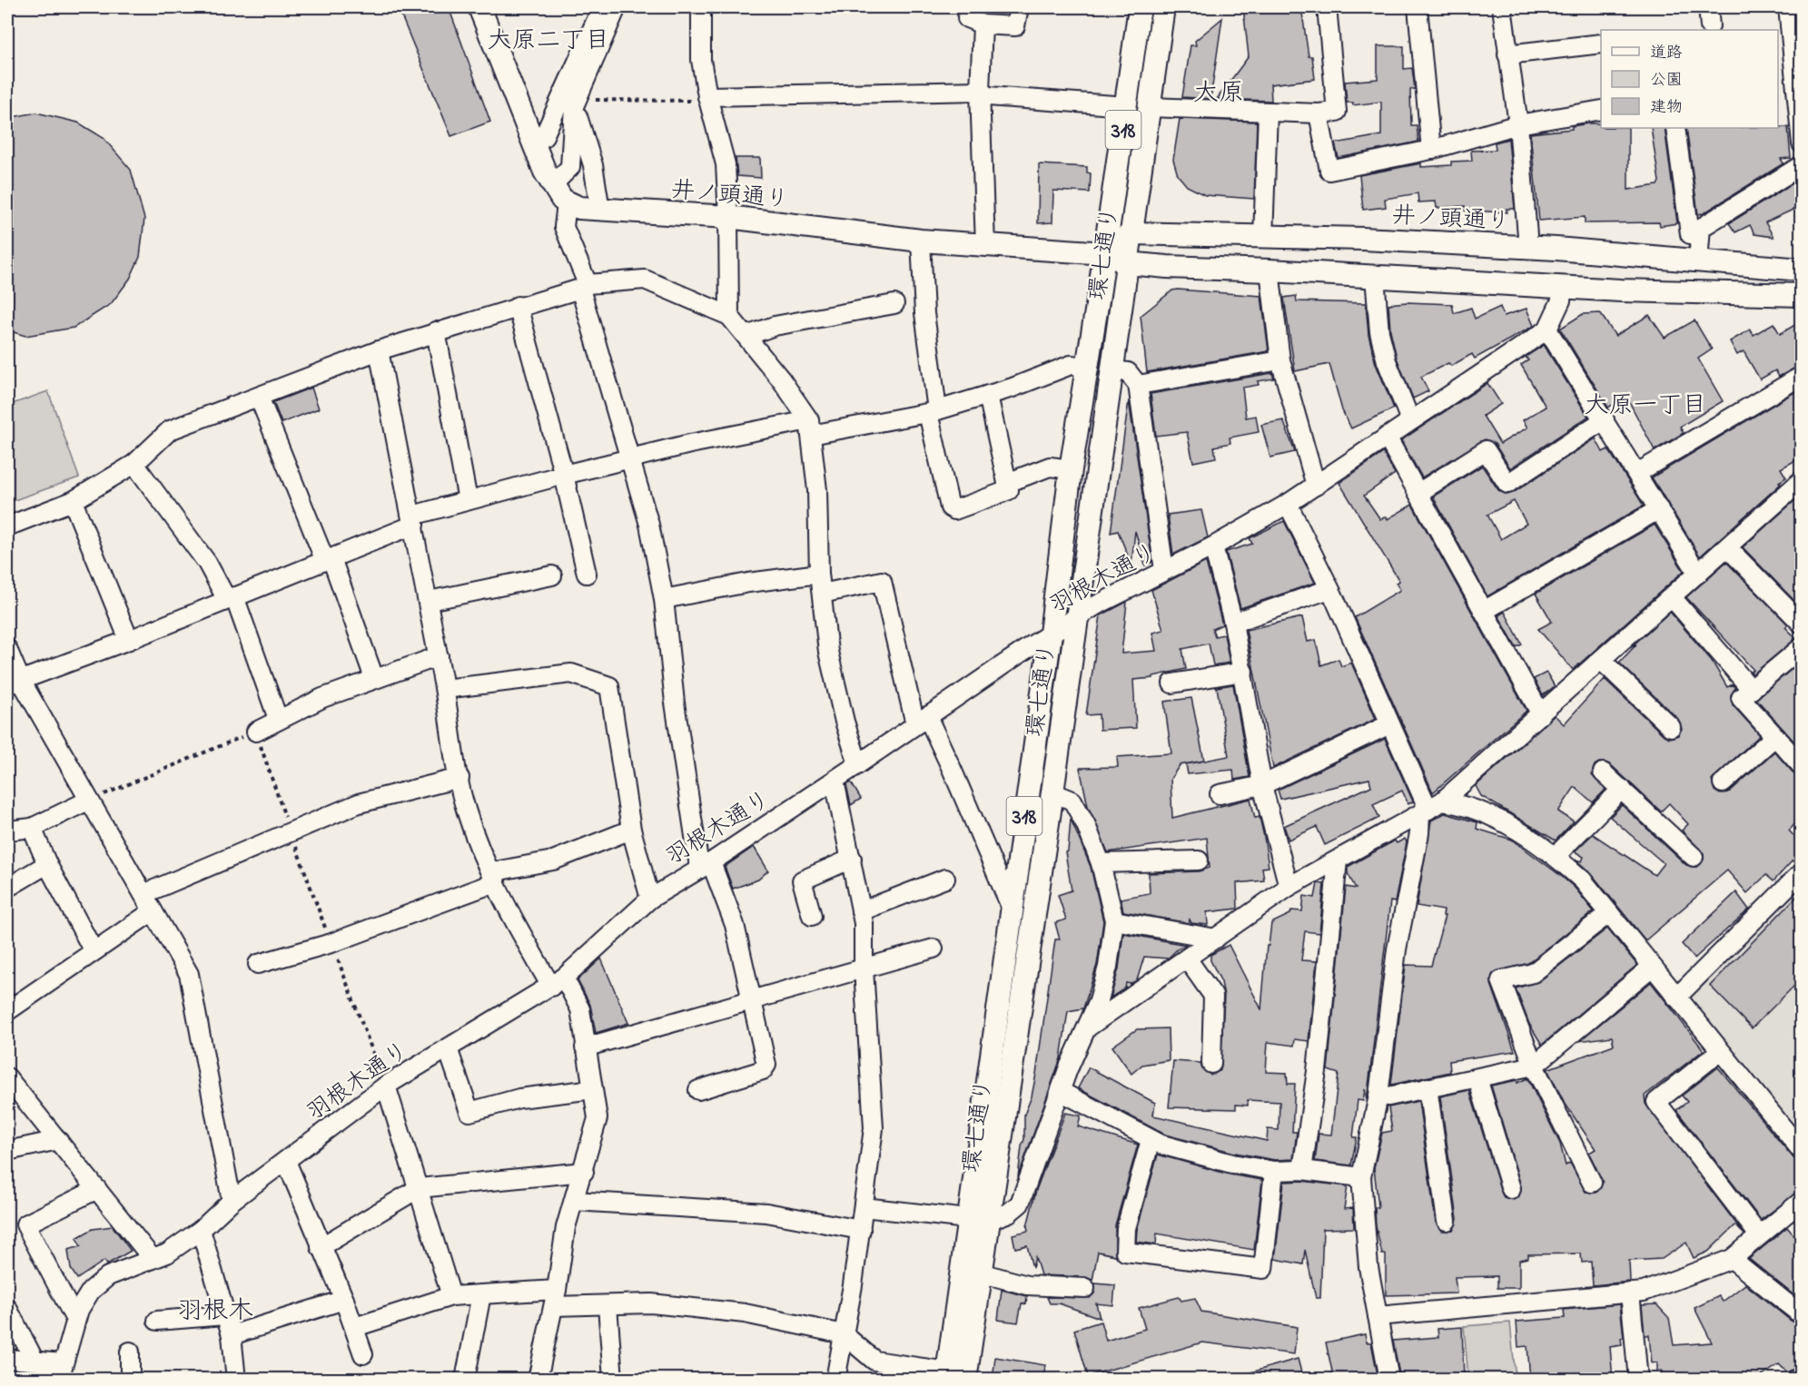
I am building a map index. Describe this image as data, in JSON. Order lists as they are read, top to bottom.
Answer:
{
  "streets": {
    "main road": ["318", "井ノ頭通り", "環七通り"],
    "street": ["羽根木通り"]
  },
  "crossings": [
    ["井ノ頭通り", "環七通り"],
    ["環七通り", "羽根木通り"]
  ],
  "districts": [
    "大原二丁目",
    "大原",
    "大原一丁目",
    "羽根木"
  ],
  "legend": ["道路", "公園", "建物"]
}
